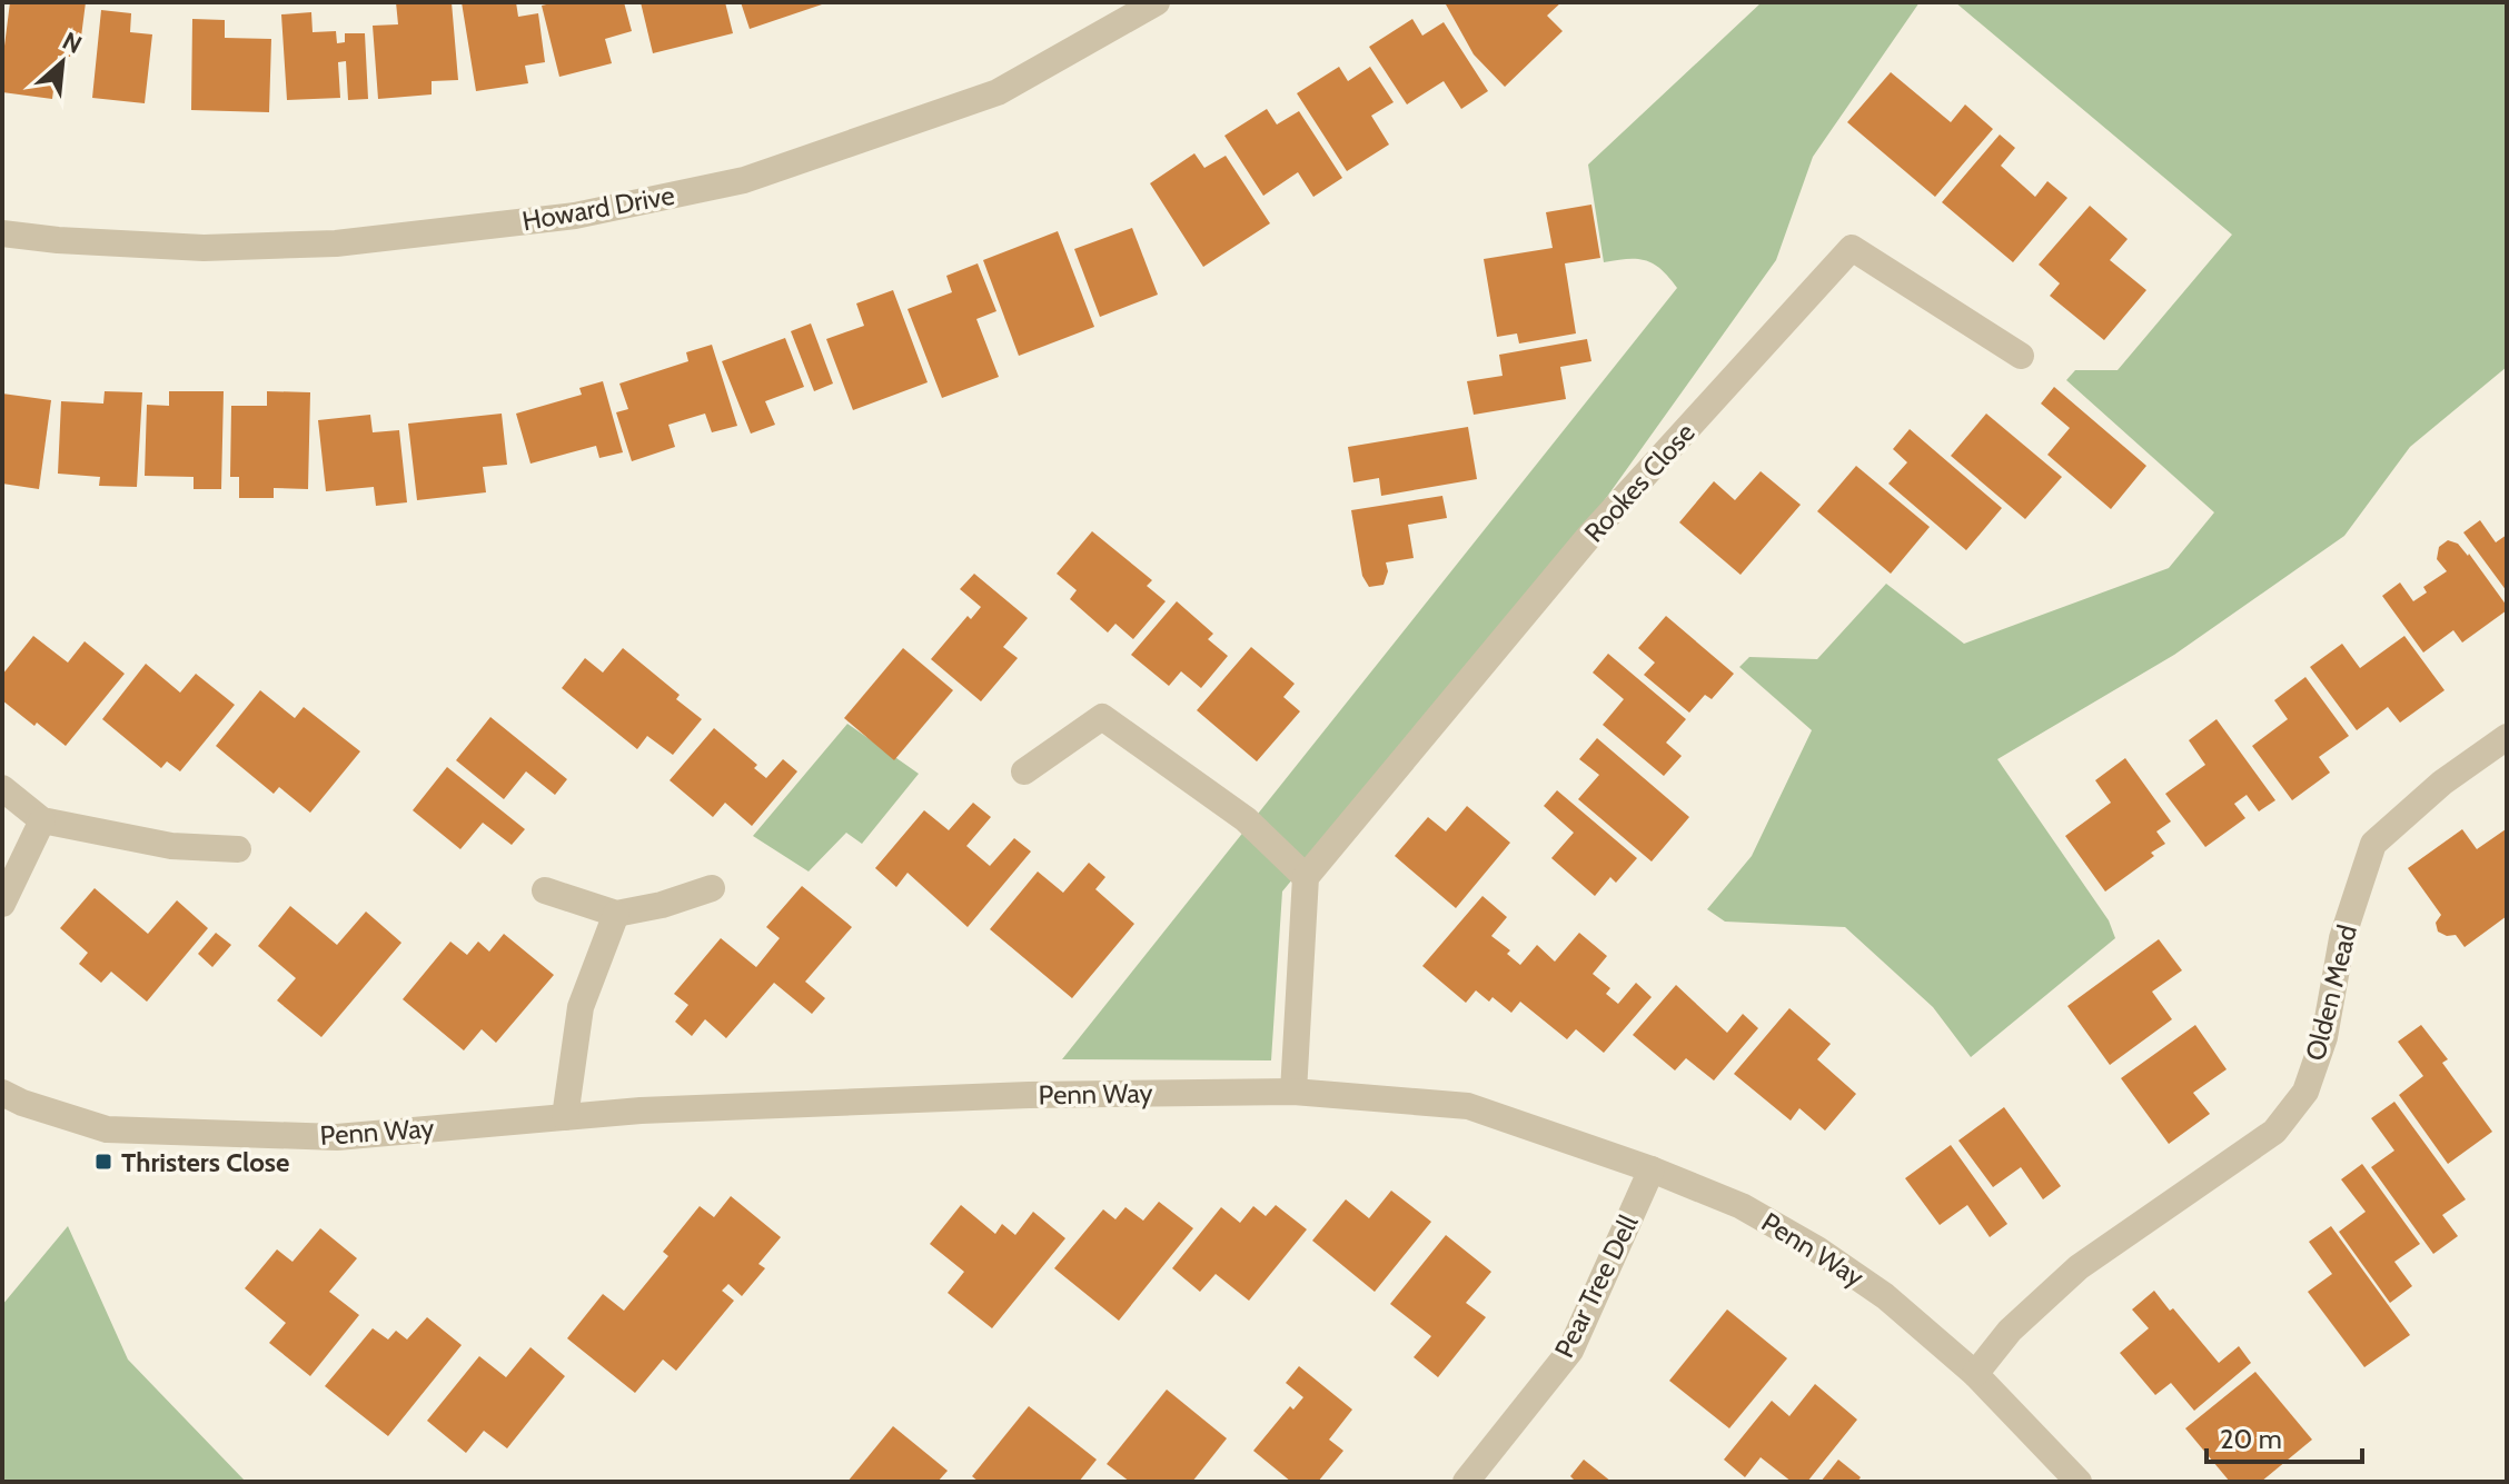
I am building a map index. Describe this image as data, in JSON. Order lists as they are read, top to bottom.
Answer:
{
  "streets": {
    "street": [
      "Howard Drive",
      "Rookes Close",
      "Olden Mead",
      "Penn Way",
      "Pear Tree Dell"
    ]
  },
  "crossings": [
    ["Olden Mead", "Penn Way"],
    ["Penn Way", "Pear Tree Dell"]
  ],
  "places": {
    "transit": ["Thristers Close"]
  },
  "scale_bar": "20 m",
  "north": "top right"
}
